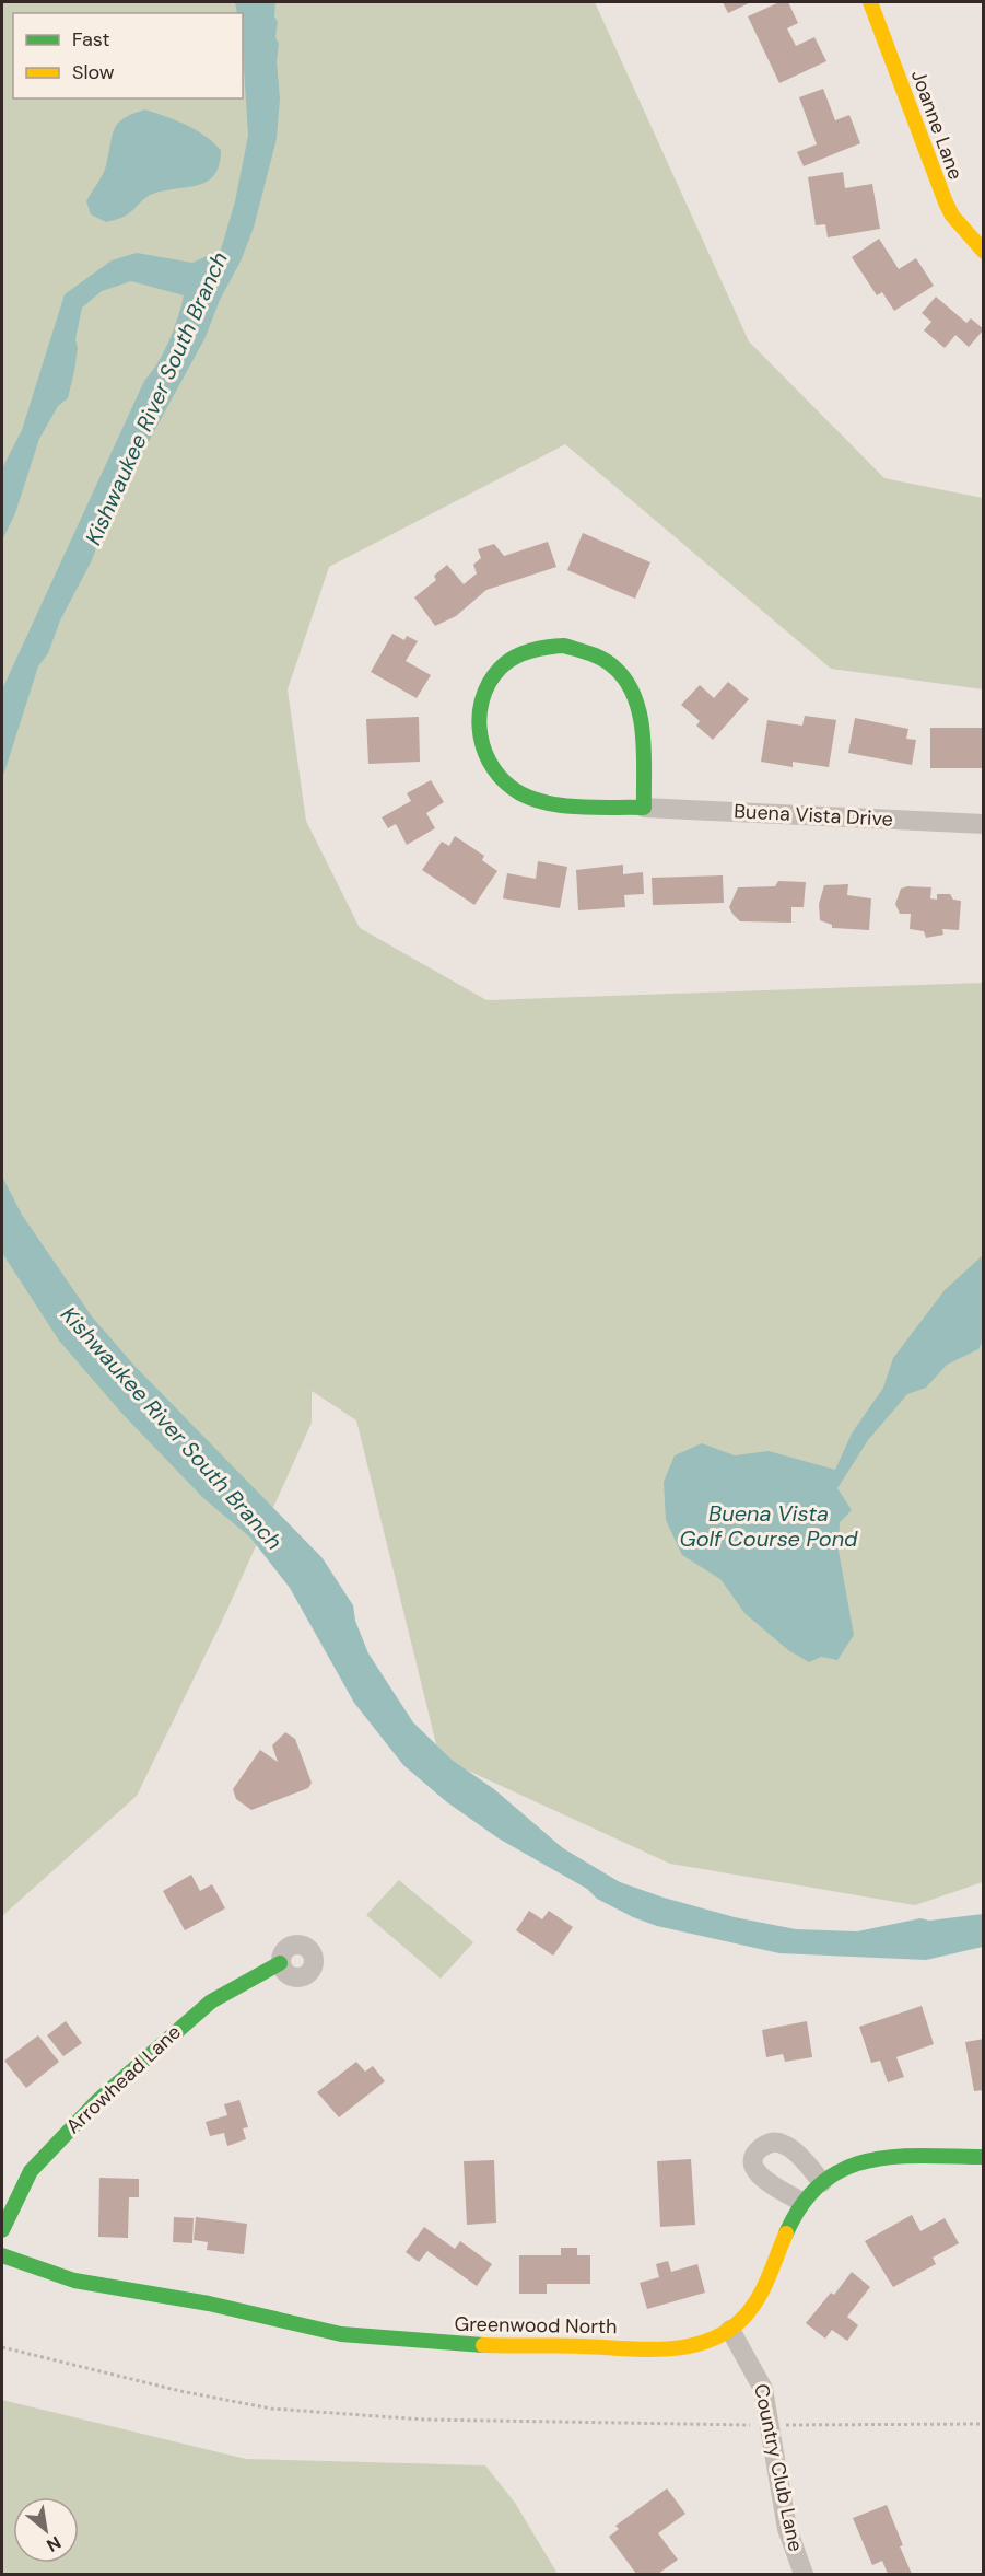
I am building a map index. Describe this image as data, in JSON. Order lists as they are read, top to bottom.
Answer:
{
  "streets": {
    "street": [
      "Joanne Lane",
      "Buena Vista Drive",
      "Arrowhead Lane",
      "Greenwood North",
      "Country Club Lane"
    ]
  },
  "crossings": [
    ["Greenwood North", "Country Club Lane"]
  ],
  "water": ["Kishwaukee River South Branch", "Buena Vista Golf Course Pond"],
  "legend": ["Fast", "Slow"],
  "north": "bottom right"
}
